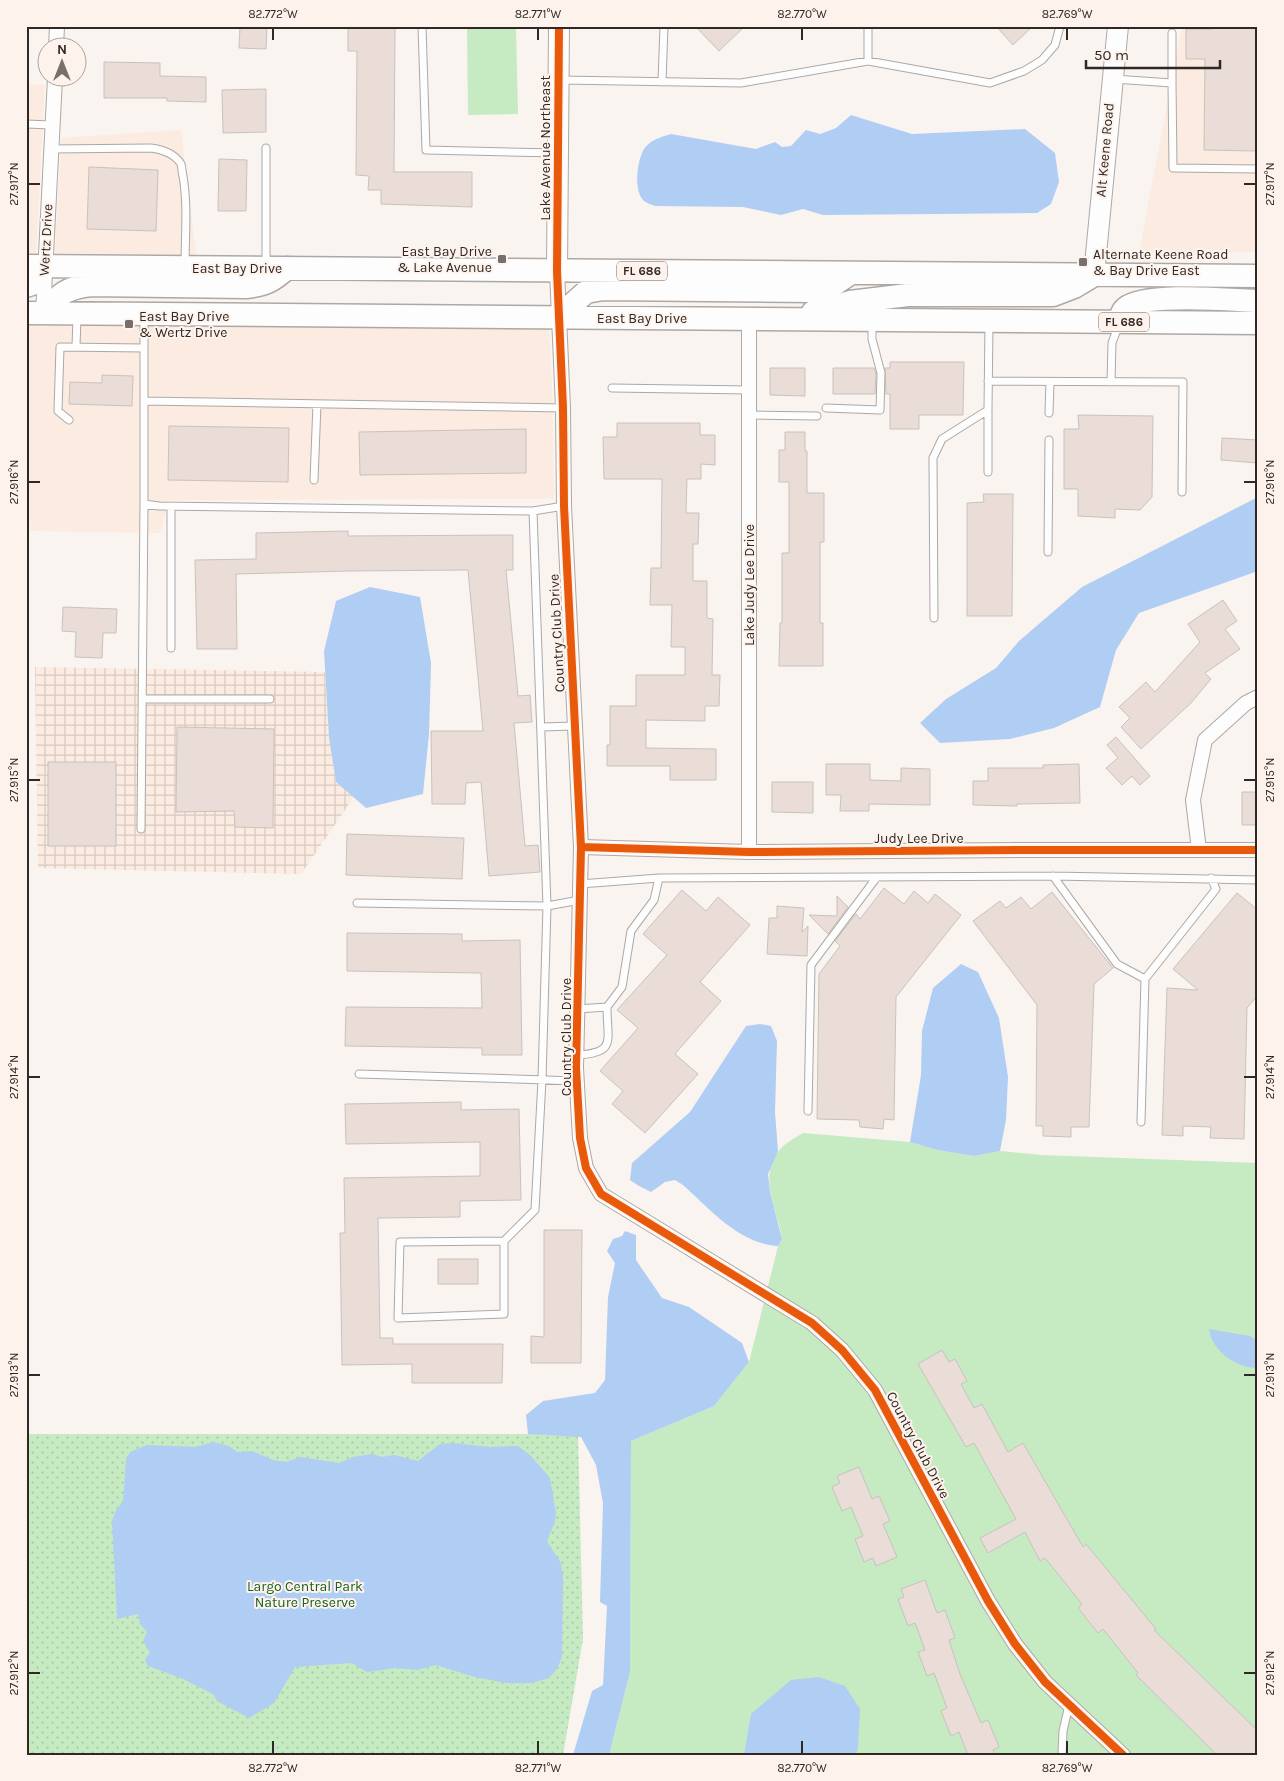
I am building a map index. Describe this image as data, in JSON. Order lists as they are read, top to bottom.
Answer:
{
  "streets": {
    "main road": ["East Bay Drive", "FL 686"],
    "street": [
      "Lake Avenue Northeast",
      "Alt Keene Road",
      "Wertz Drive",
      "Lake Judy Lee Drive",
      "Country Club Drive",
      "Judy Lee Drive"
    ]
  },
  "crossings": [
    ["Lake Avenue Northeast", "East Bay Drive"],
    ["Lake Avenue Northeast", "Country Club Drive"],
    ["Alt Keene Road", "East Bay Drive"],
    ["Wertz Drive", "East Bay Drive"],
    ["East Bay Drive", "Lake Judy Lee Drive"],
    ["East Bay Drive", "Country Club Drive"],
    ["Lake Judy Lee Drive", "Judy Lee Drive"],
    ["Country Club Drive", "Judy Lee Drive"]
  ],
  "parks": ["Largo Central Park Nature Preserve"],
  "places": {
    "transit": ["East Bay Drive & Lake Avenue", "Alternate Keene Road & Bay Drive East", "East Bay Drive & Wertz Drive"]
  },
  "scale_bar": "50 m",
  "north": "top",
  "coordinates": [
    "82.772°W",
    "82.771°W",
    "82.770°W",
    "82.769°W",
    "27.917°N",
    "27.916°N",
    "27.915°N",
    "27.914°N",
    "27.913°N",
    "27.912°N"
  ]
}
